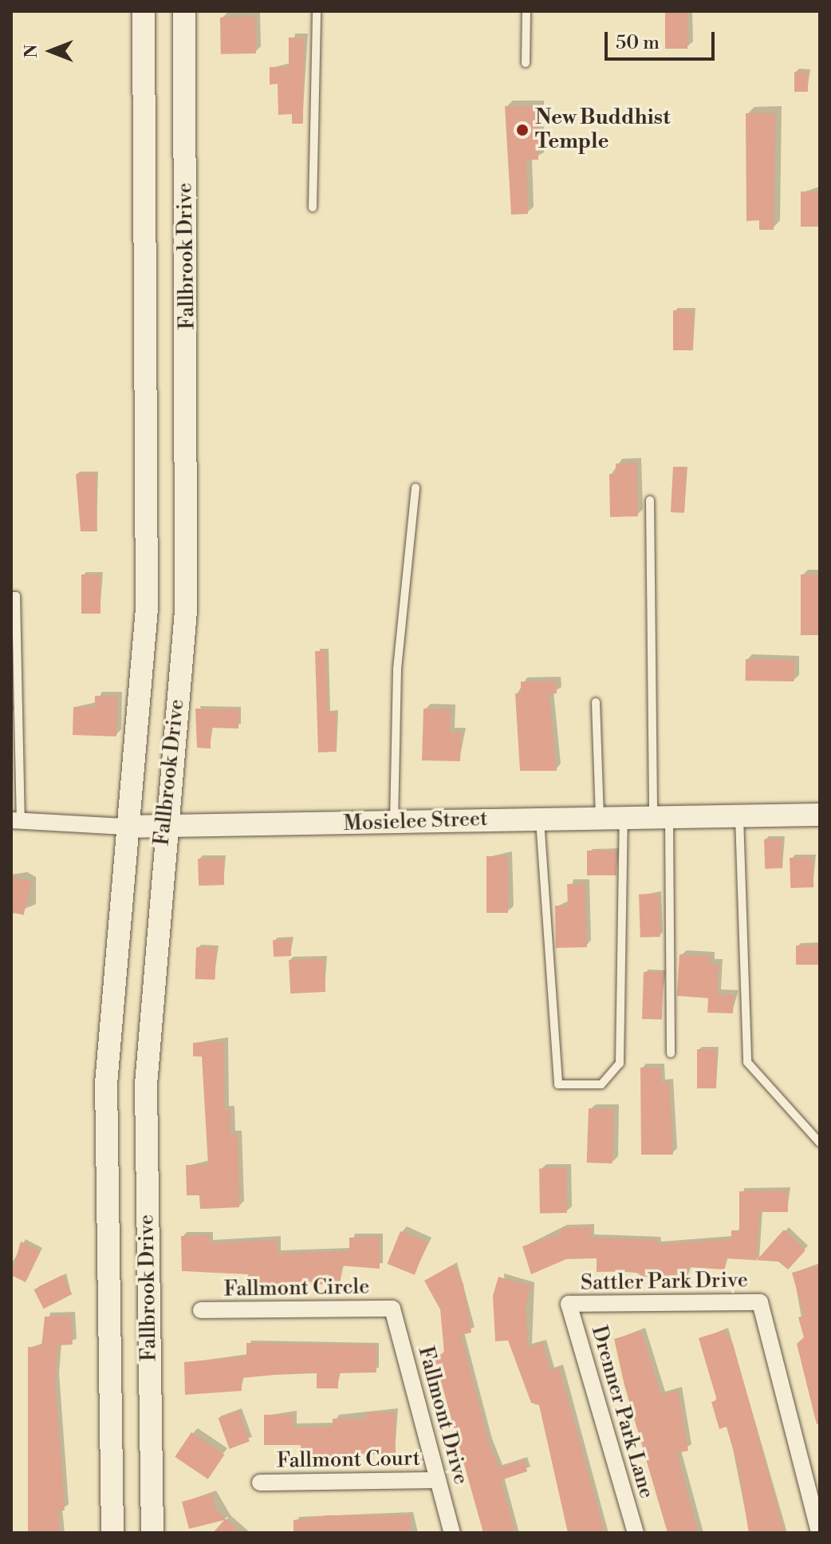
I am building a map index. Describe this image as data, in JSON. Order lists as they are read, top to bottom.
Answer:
{
  "streets": {
    "main road": ["Fallbrook Drive", "Mosielee Street"],
    "street": [
      "Sattler Park Drive",
      "Fallmont Circle",
      "Drenner Park Lane",
      "Fallmont Drive",
      "Fallmont Court"
    ]
  },
  "crossings": [
    ["Fallbrook Drive", "Mosielee Street"],
    ["Sattler Park Drive", "Drenner Park Lane"],
    ["Fallmont Circle", "Fallmont Drive"],
    ["Fallmont Drive", "Fallmont Court"]
  ],
  "places": ["New Buddhist Temple"],
  "scale_bar": "50 m",
  "north": "left"
}
